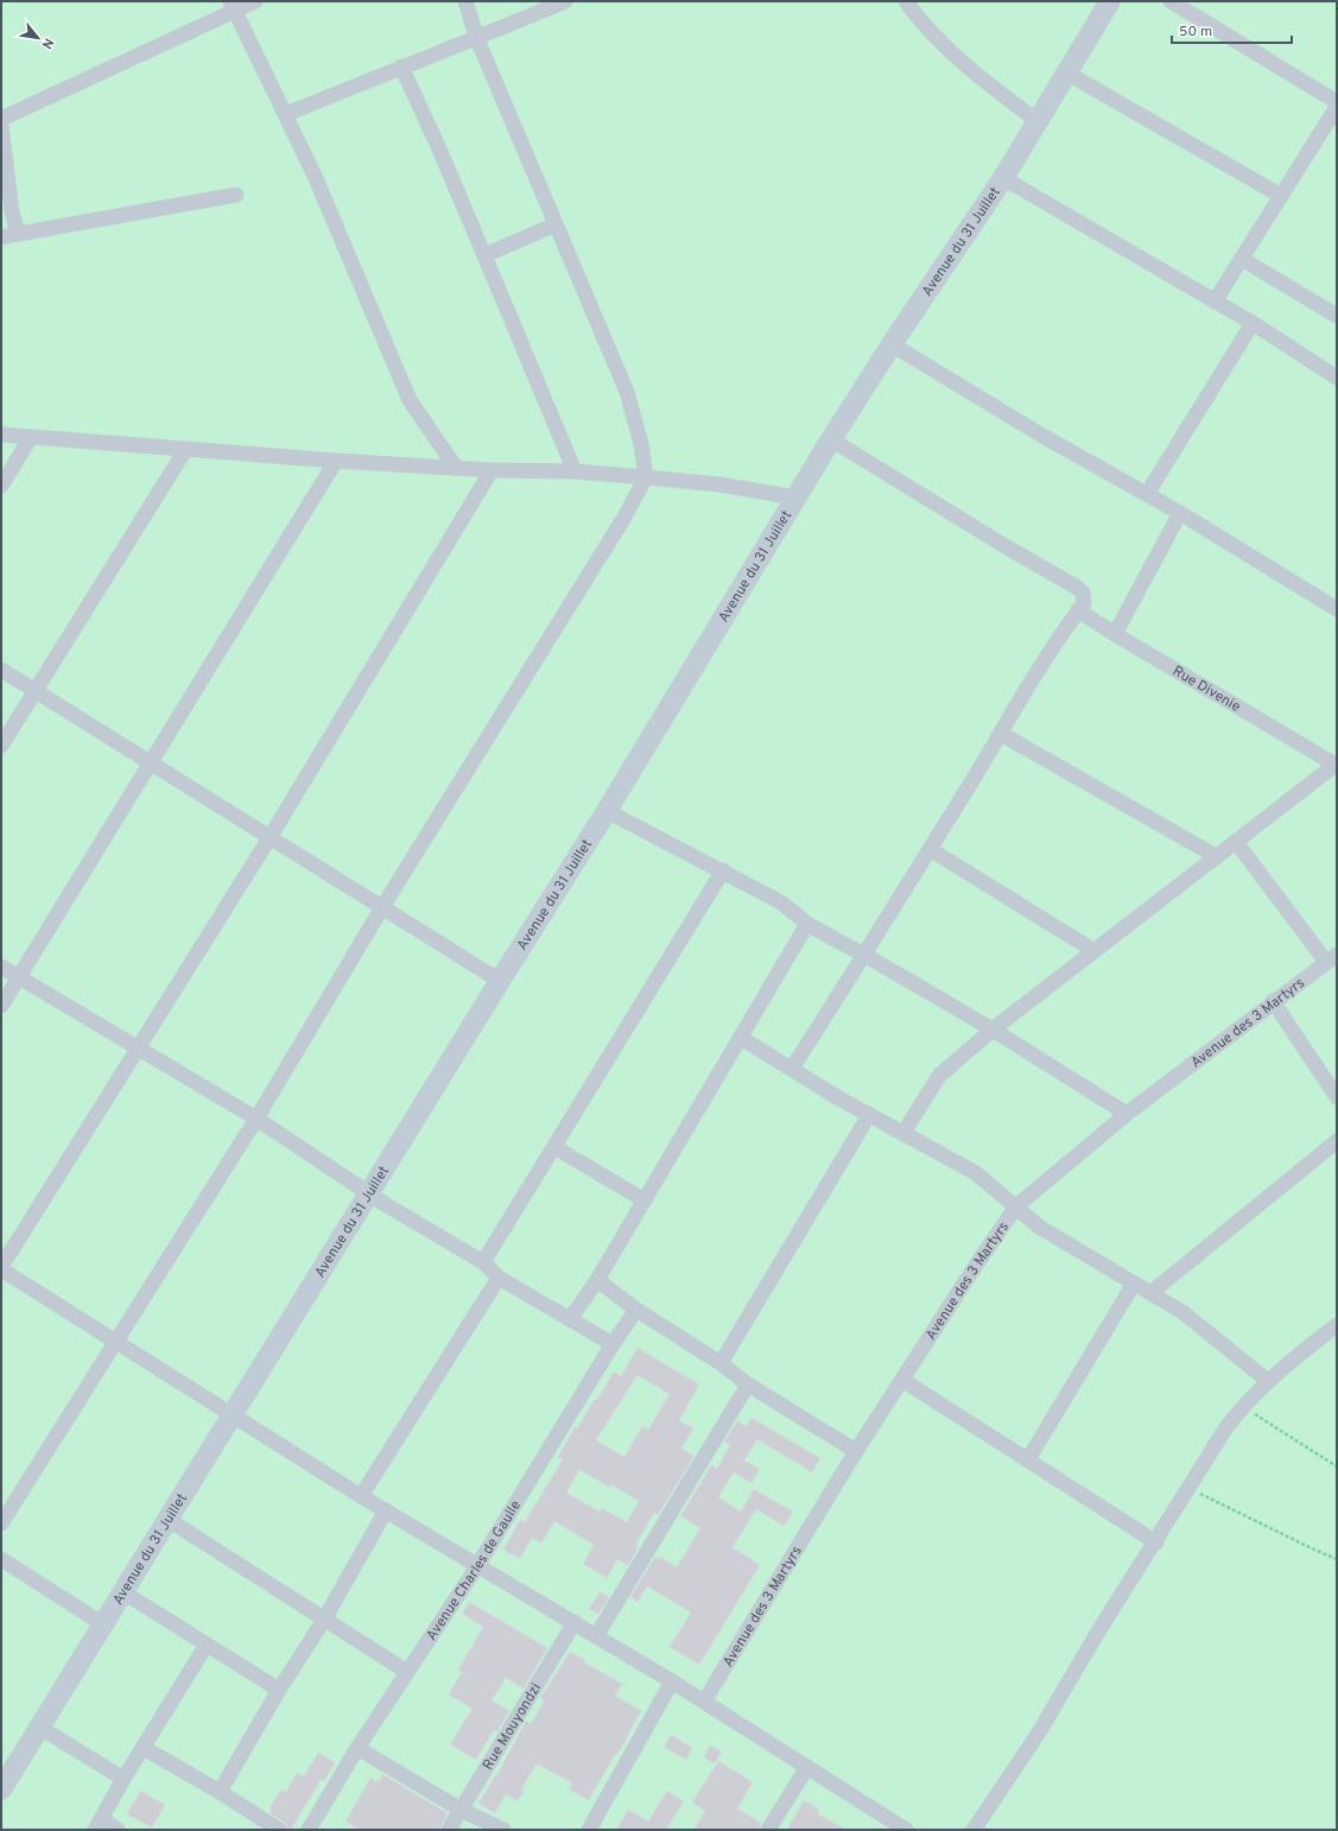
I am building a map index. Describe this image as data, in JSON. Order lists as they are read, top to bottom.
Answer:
{
  "streets": {
    "street": [
      "Avenue du 31 Juillet",
      "Rue Divenie",
      "Avenue des 3 Martyrs",
      "Avenue Charles de Gaulle",
      "Rue Mouyondzi"
    ]
  },
  "scale_bar": "50 m",
  "north": "bottom right"
}
